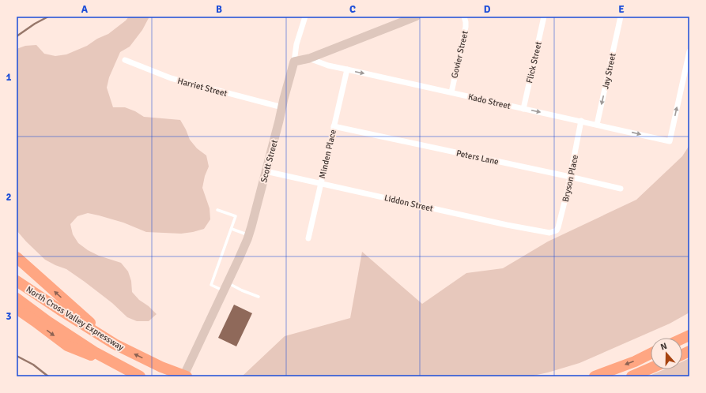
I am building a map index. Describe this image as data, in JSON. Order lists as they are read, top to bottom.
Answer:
{
  "streets": {
    "highway": ["North Cross Valley Expressway"],
    "street": [
      "Govier Street",
      "Flick Street",
      "Jay Street",
      "Harriet Street",
      "Kado Street",
      "Minden Place",
      "Peters Lane",
      "Scott Street",
      "Bryson Place",
      "Liddon Street"
    ]
  },
  "crossings": [
    ["Govier Street", "Kado Street"],
    ["Flick Street", "Kado Street"],
    ["Jay Street", "Kado Street"],
    ["Harriet Street", "Scott Street"],
    ["Kado Street", "Minden Place"],
    ["Kado Street", "Bryson Place"],
    ["Minden Place", "Peters Lane"],
    ["Minden Place", "Liddon Street"],
    ["Peters Lane", "Bryson Place"],
    ["Scott Street", "Liddon Street"],
    ["Bryson Place", "Liddon Street"]
  ],
  "one_way": ["Jay Street"],
  "north": "top",
  "grid": {
    "columns": [
      "A",
      "B",
      "C",
      "D",
      "E"
    ],
    "rows": ["1", "2", "3"]
  }
}
